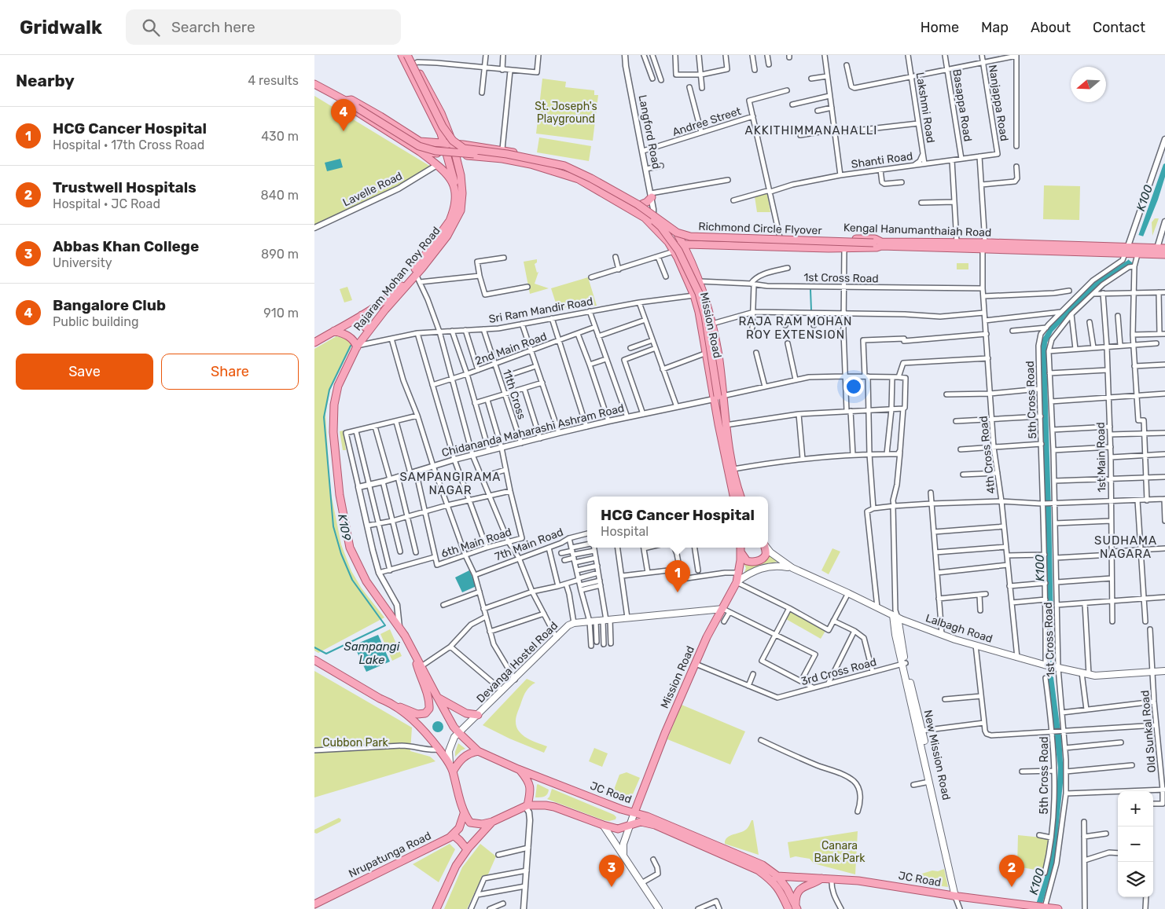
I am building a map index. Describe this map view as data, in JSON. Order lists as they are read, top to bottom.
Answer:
{
  "streets": {
    "main road": [
      "Richmond Circle Flyover",
      "Kengal Hanumanthaiah Road",
      "Rajaram Mohan Roy Road",
      "Mission Road",
      "Lalbagh Road",
      "Devanga Hostel Road",
      "New Mission Road",
      "JC Road",
      "Nrupatunga Road"
    ],
    "street": [
      "Nanjappa Road",
      "Basappa Road",
      "Lakshmi Road",
      "Andree Street",
      "Langford Road",
      "Shanti Road",
      "Lavelle Road",
      "1st Cross Road",
      "Sri Ram Mandir Road",
      "2nd Main Road",
      "11th Cross",
      "5th Cross Road",
      "Chidananda Maharashi Ashram Road",
      "4th Cross Road",
      "1st Main Road",
      "6th Main Road",
      "7th Main Road",
      "3rd Cross Road",
      "Old Sunkal Road"
    ]
  },
  "crossings": [
    ["Nanjappa Road", "Shanti Road"],
    ["Basappa Road", "Shanti Road"],
    ["Lakshmi Road", "Shanti Road"],
    ["Andree Street", "Langford Road"],
    ["Langford Road", "Mission Road"],
    ["Richmond Circle Flyover", "Kengal Hanumanthaiah Road"],
    ["Richmond Circle Flyover", "Mission Road"],
    ["Richmond Circle Flyover", "Chidananda Maharashi Ashram Road"],
    ["Kengal Hanumanthaiah Road", "Mission Road"],
    ["Kengal Hanumanthaiah Road", "5th Cross Road"],
    ["Kengal Hanumanthaiah Road", "4th Cross Road"],
    ["1st Cross Road", "Mission Road"],
    ["1st Cross Road", "4th Cross Road"],
    ["1st Cross Road", "Lalbagh Road"],
    ["1st Cross Road", "JC Road"],
    ["Rajaram Mohan Roy Road", "Sri Ram Mandir Road"],
    ["Rajaram Mohan Roy Road", "Mission Road"],
    ["Rajaram Mohan Roy Road", "Devanga Hostel Road"],
    ["Rajaram Mohan Roy Road", "JC Road"],
    ["Sri Ram Mandir Road", "Mission Road"],
    ["Sri Ram Mandir Road", "11th Cross"],
    ["Mission Road", "Chidananda Maharashi Ashram Road"],
    ["Mission Road", "Devanga Hostel Road"],
    ["Mission Road", "JC Road"],
    ["2nd Main Road", "11th Cross"],
    ["11th Cross", "Chidananda Maharashi Ashram Road"],
    ["4th Cross Road", "Lalbagh Road"],
    ["Lalbagh Road", "Old Sunkal Road"],
    ["Lalbagh Road", "New Mission Road"],
    ["3rd Cross Road", "New Mission Road"],
    ["New Mission Road", "JC Road"]
  ],
  "districts": [
    "AKKITHIMMANAHALLI",
    "RAJA RAM MOHAN ROY EXTENSION",
    "SAMPANGIRAMA NAGAR",
    "SUDHAMA NAGARA"
  ],
  "water": ["K100", "K109", "Sampangi Lake"],
  "parks": ["St. Joseph's Playground", "Cubbon Park", "Canara Bank Park"],
  "north": "left",
  "page": {
    "header": "Gridwalk",
    "search": "Search here",
    "nav": [
      "Home",
      "Map",
      "About",
      "Contact"
    ],
    "heading": ["Nearby", "4 results"],
    "pins": [
      "4",
      "1",
      "2",
      "3"
    ],
    "list": [
      {
        "mark": "1",
        "name": "HCG Cancer Hospital",
        "note": "Hospital · 17th Cross Road",
        "value": "430 m"
      },
      {
        "mark": "2",
        "name": "Trustwell Hospitals",
        "note": "Hospital · JC Road",
        "value": "840 m"
      },
      {
        "mark": "3",
        "name": "Abbas Khan College",
        "note": "University",
        "value": "890 m"
      },
      {
        "mark": "4",
        "name": "Bangalore Club",
        "note": "Public building",
        "value": "910 m"
      }
    ],
    "buttons": ["Save", "Share"],
    "popup": ["HCG Cancer Hospital", "Hospital"],
    "map_buttons": ["+", "−"]
  }
}
